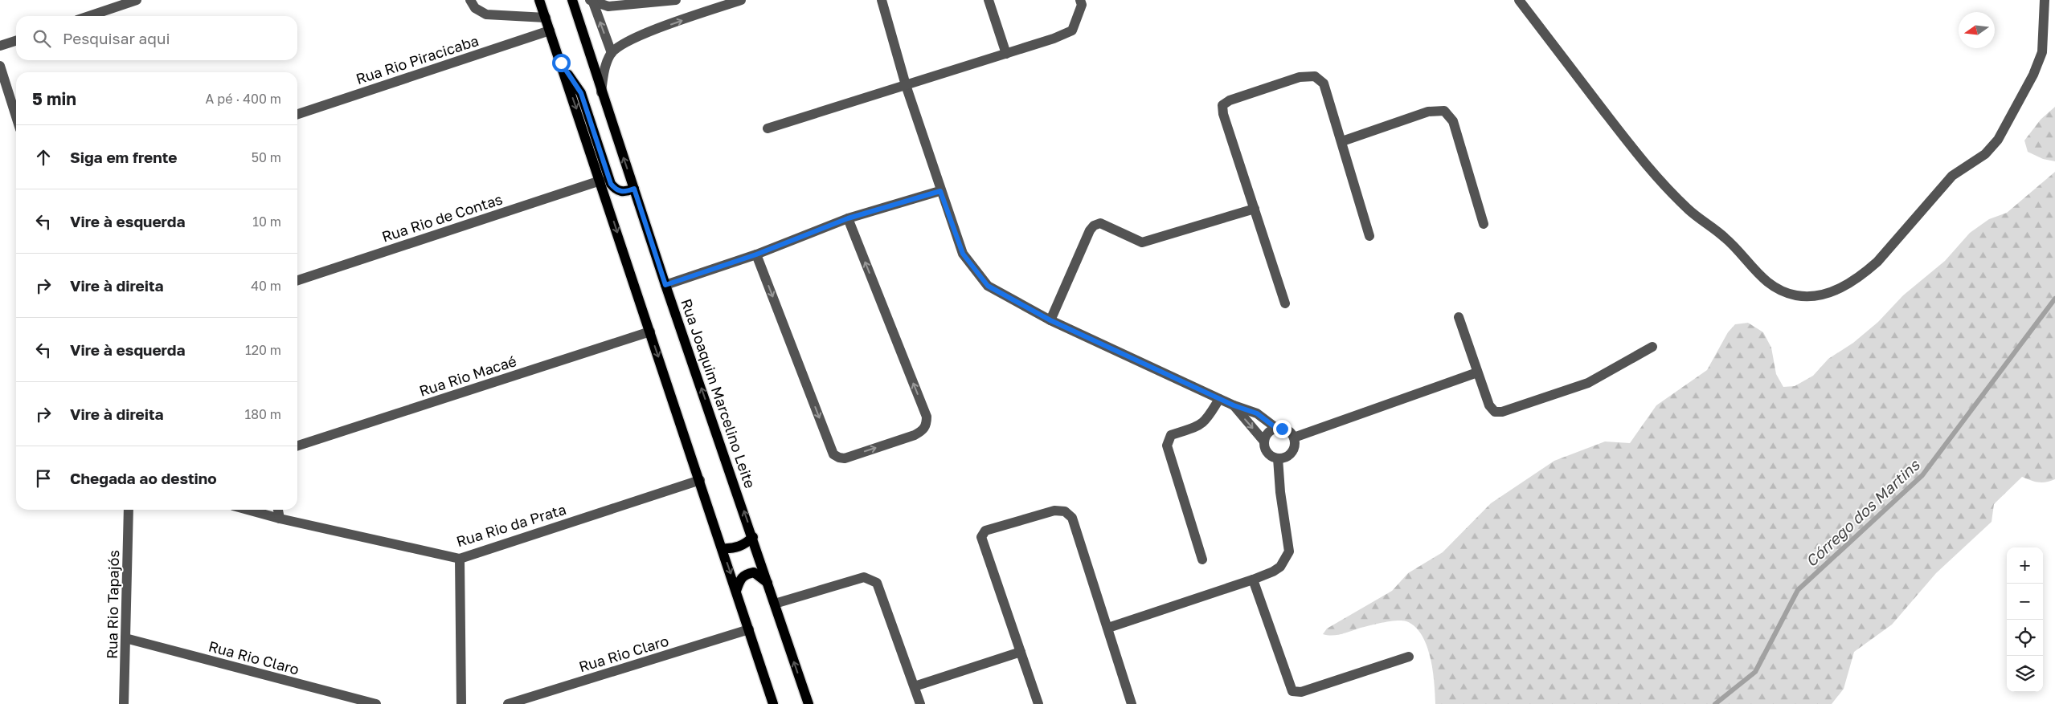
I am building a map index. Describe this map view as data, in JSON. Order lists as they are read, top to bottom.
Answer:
{
  "streets": {
    "main road": ["Rua Joaquim Marcelino Leite"],
    "street": [
      "Rua Rio Piracicaba",
      "Rua Rio de Contas",
      "Rua Rio Macaé",
      "Rua Rio da Prata",
      "Rua Rio Tapajós",
      "Rua Rio Claro"
    ]
  },
  "crossings": [
    ["Rua Rio Tapajós", "Rua Rio Claro"]
  ],
  "water": ["Córrego dos Martins"],
  "north": "left",
  "page": {
    "search": "Pesquisar aqui",
    "heading": ["5 min", "A pé · 400 m"],
    "list": [
      ["Siga em frente", "50 m"],
      ["Vire à esquerda", "10 m"],
      ["Vire à direita", "40 m"],
      ["Vire à esquerda", "120 m"],
      ["Vire à direita", "180 m"],
      "Chegada ao destino"
    ],
    "map_buttons": ["+", "−"]
  }
}
